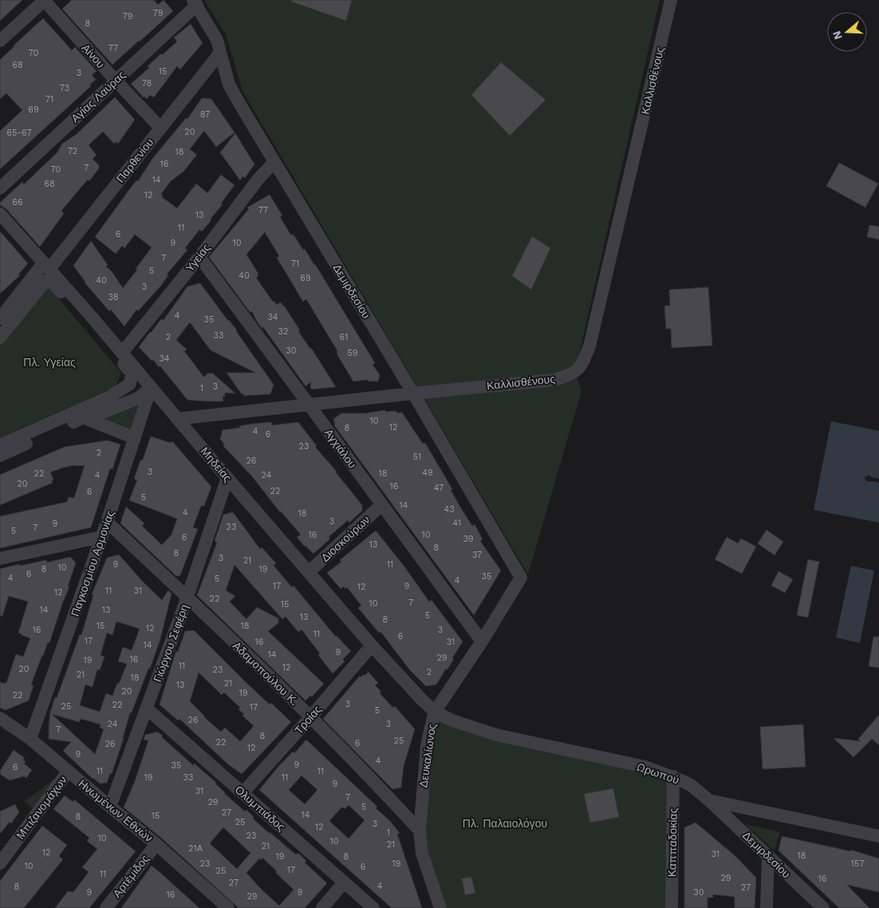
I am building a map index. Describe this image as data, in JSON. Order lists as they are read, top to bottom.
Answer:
{
  "streets": {
    "street": [
      "Αίνου",
      "Καλλισθένους",
      "Αγίας Λαύρας",
      "Παρθενίου",
      "Υγείας",
      "Δεμιρδεσίου",
      "Αγχιάλου",
      "Μηδείας",
      "Διοσκούρων",
      "Παγκοσμίου Αρμονίας",
      "Γιώργου Σεφέρη",
      "Αδαμοπούλου Κ.",
      "Τροίας",
      "Δευκαλίωνος",
      "Ωρωπού",
      "Μπιζανομάχων",
      "Ολυμπιάδος",
      "Ηνωμένων Εθνών",
      "Καππαδοκίας",
      "Αρτέμιδος"
    ]
  },
  "crossings": [
    ["Αίνου", "Αγίας Λαύρας"],
    ["Αίνου", "Παρθενίου"],
    ["Καλλισθένους", "Δεμιρδεσίου"],
    ["Καλλισθένους", "Αγχιάλου"],
    ["Καλλισθένους", "Μηδείας"],
    ["Αγίας Λαύρας", "Δεμιρδεσίου"],
    ["Παρθενίου", "Δεμιρδεσίου"],
    ["Παρθενίου", "Μηδείας"],
    ["Υγείας", "Δεμιρδεσίου"],
    ["Υγείας", "Αγχιάλου"],
    ["Υγείας", "Μηδείας"],
    ["Δεμιρδεσίου", "Δευκαλίωνος"],
    ["Δεμιρδεσίου", "Ωρωπού"],
    ["Αγχιάλου", "Διοσκούρων"],
    ["Αγχιάλου", "Δευκαλίωνος"],
    ["Μηδείας", "Διοσκούρων"],
    ["Μηδείας", "Παγκοσμίου Αρμονίας"],
    ["Μηδείας", "Γιώργου Σεφέρη"],
    ["Μηδείας", "Τροίας"],
    ["Μηδείας", "Δευκαλίωνος"],
    ["Μηδείας", "Ωρωπού"],
    ["Παγκοσμίου Αρμονίας", "Αδαμοπούλου Κ."],
    ["Παγκοσμίου Αρμονίας", "Ηνωμένων Εθνών"],
    ["Γιώργου Σεφέρη", "Αδαμοπούλου Κ."],
    ["Γιώργου Σεφέρη", "Ολυμπιάδος"],
    ["Γιώργου Σεφέρη", "Ηνωμένων Εθνών"],
    ["Αδαμοπούλου Κ.", "Τροίας"],
    ["Αδαμοπούλου Κ.", "Δευκαλίωνος"],
    ["Τροίας", "Ολυμπιάδος"],
    ["Δευκαλίωνος", "Ωρωπού"],
    ["Ωρωπού", "Καππαδοκίας"],
    ["Μπιζανομάχων", "Ηνωμένων Εθνών"],
    ["Ηνωμένων Εθνών", "Αρτέμιδος"]
  ],
  "parks": ["Πλ. Υγείας", "Πλ. Παλαιολόγου"],
  "house_numbers": [
    "79",
    "79",
    "8",
    "77",
    "70",
    "68",
    "15",
    "3",
    "78",
    "73",
    "71",
    "69",
    "87",
    "20",
    "65-67",
    "72",
    "18",
    "16",
    "7",
    "70",
    "14",
    "68",
    "12",
    "66",
    "77",
    "13",
    "11",
    "6",
    "9",
    "10",
    "7",
    "71",
    "5",
    "40",
    "69",
    "40",
    "3",
    "38",
    "4",
    "34",
    "35",
    "32",
    "33",
    "2",
    "61",
    "30",
    "59",
    "34",
    "3",
    "1",
    "10",
    "12",
    "8",
    "4",
    "6",
    "23",
    "2",
    "51",
    "26",
    "3",
    "49",
    "22",
    "18",
    "4",
    "24",
    "20",
    "16",
    "47",
    "22",
    "6",
    "5",
    "14",
    "43",
    "4",
    "18",
    "3",
    "41",
    "9",
    "23",
    "7",
    "5",
    "16",
    "10",
    "6",
    "39",
    "13",
    "8",
    "8",
    "37",
    "3",
    "21",
    "9",
    "11",
    "10",
    "8",
    "19",
    "6",
    "35",
    "4",
    "5",
    "4",
    "17",
    "9",
    "12",
    "11",
    "31",
    "12",
    "22",
    "7",
    "10",
    "15",
    "14",
    "13",
    "5",
    "13",
    "8",
    "15",
    "18",
    "12",
    "16",
    "3",
    "11",
    "6",
    "17",
    "16",
    "31",
    "14",
    "9",
    "14",
    "29",
    "16",
    "19",
    "11",
    "12",
    "20",
    "23",
    "2",
    "21",
    "18",
    "21",
    "13",
    "20",
    "19",
    "22",
    "3",
    "22",
    "25",
    "17",
    "5",
    "26",
    "24",
    "3",
    "7",
    "8",
    "25",
    "22",
    "6",
    "26",
    "12",
    "9",
    "4",
    "9",
    "35",
    "6",
    "11",
    "11",
    "19",
    "33",
    "11",
    "9",
    "31",
    "7",
    "29",
    "5",
    "27",
    "14",
    "15",
    "8",
    "25",
    "3",
    "12",
    "1",
    "23",
    "10",
    "10",
    "21",
    "21",
    "21Α",
    "12",
    "31",
    "18",
    "19",
    "8",
    "23",
    "19",
    "157",
    "10",
    "6",
    "17",
    "25",
    "11",
    "29",
    "16",
    "27",
    "4",
    "8",
    "27",
    "9",
    "9",
    "30",
    "16",
    "29"
  ],
  "north": "left"
}
